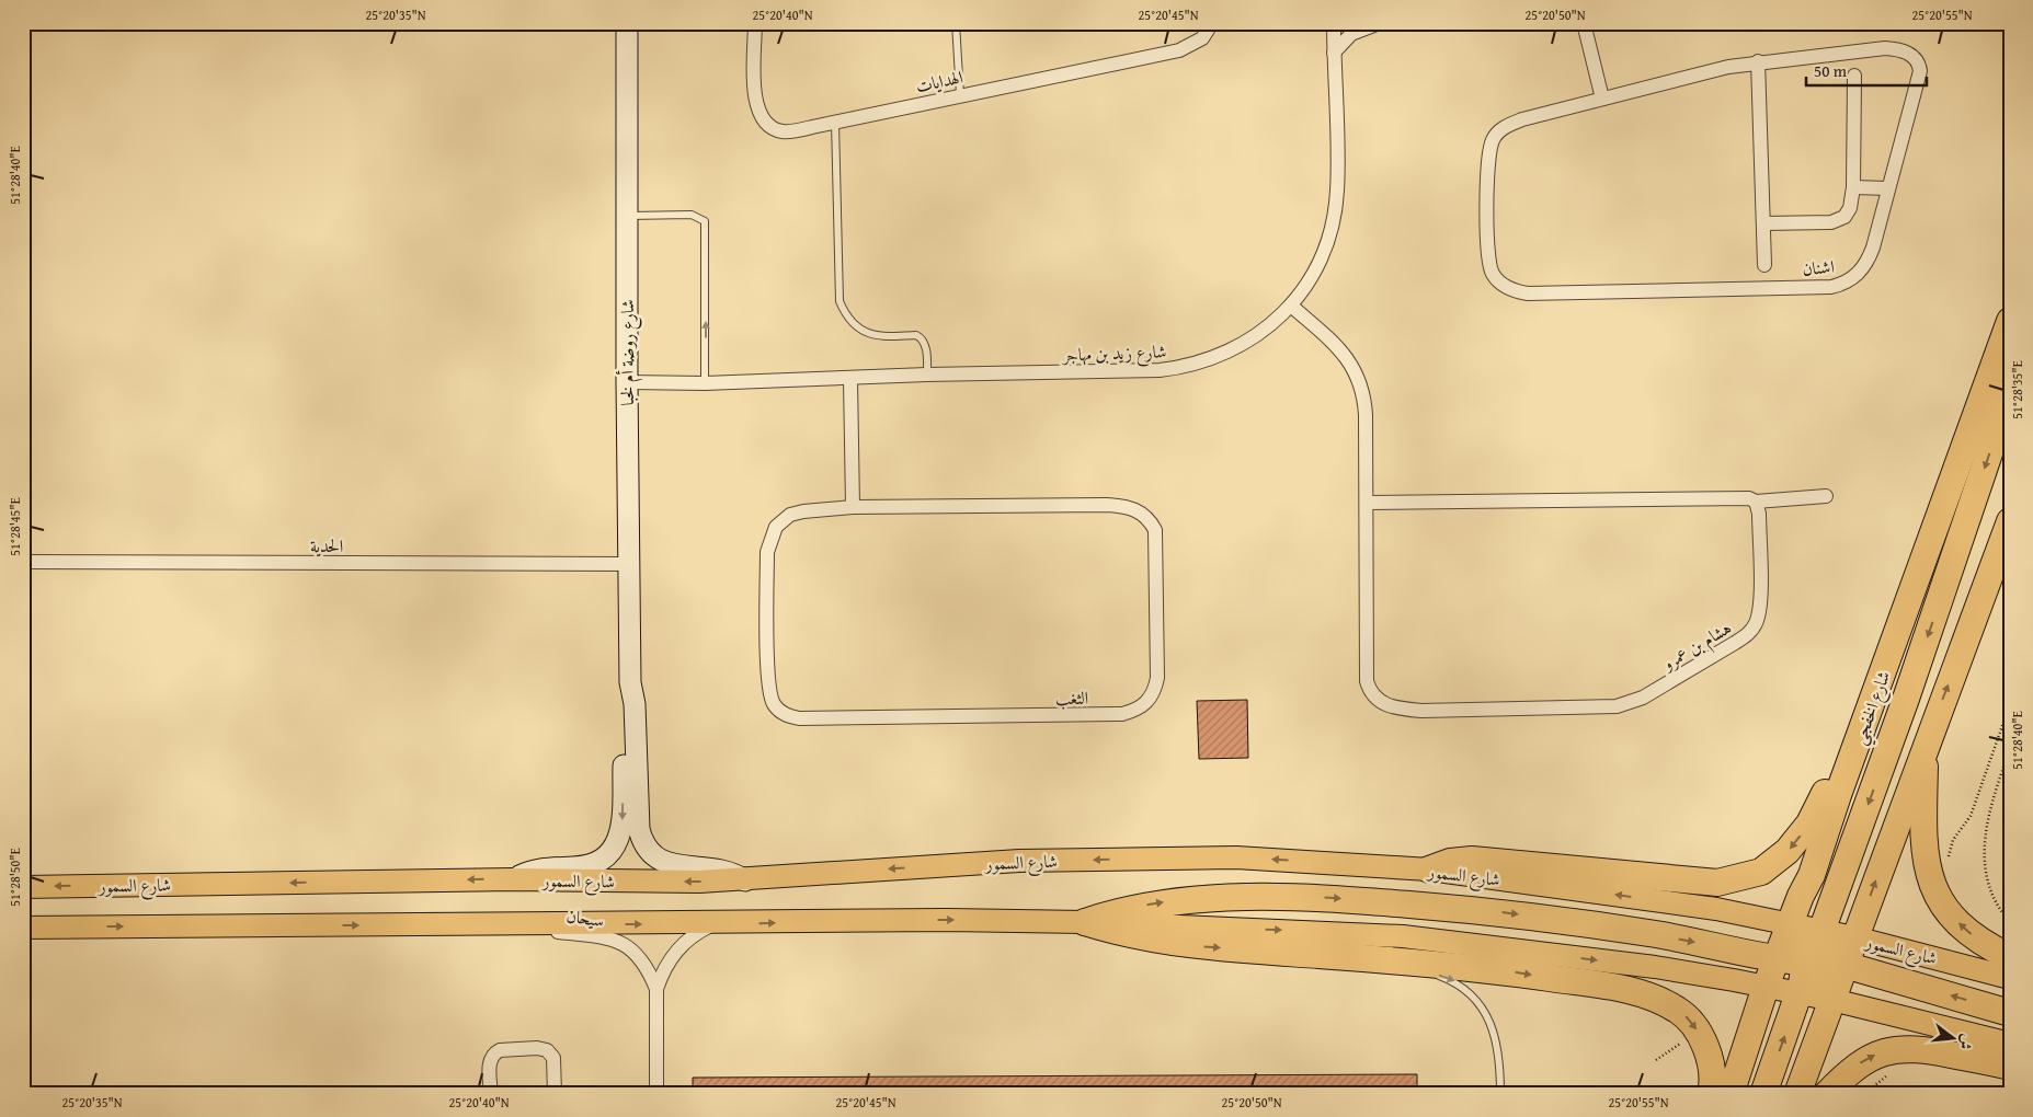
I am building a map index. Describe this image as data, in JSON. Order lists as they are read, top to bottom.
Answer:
{
  "streets": {
    "highway": ["شارع الخفجي"],
    "main road": ["شارع السمور"],
    "street": [
      "الهدايات",
      "اشنان",
      "شارع روضة أم لخبا",
      "شارع زيد بن مهاجر",
      "الحدية",
      "هشام بن عمرو",
      "الثغب",
      "سيحان"
    ]
  },
  "crossings": [
    ["شارع روضة أم لخبا", "شارع زيد بن مهاجر"],
    ["شارع روضة أم لخبا", "الحدية"],
    ["شارع روضة أم لخبا", "شارع السمور"],
    ["شارع زيد بن مهاجر", "هشام بن عمرو"],
    ["شارع الخفجي", "شارع السمور"]
  ],
  "scale_bar": "50 m",
  "north": "right",
  "coordinates": [
    "25°20'35\"N",
    "25°20'40\"N",
    "25°20'45\"N",
    "25°20'50\"N",
    "25°20'55\"N",
    "51°28'40\"E",
    "51°28'35\"E",
    "51°28'45\"E",
    "51°28'50\"E"
  ]
}
